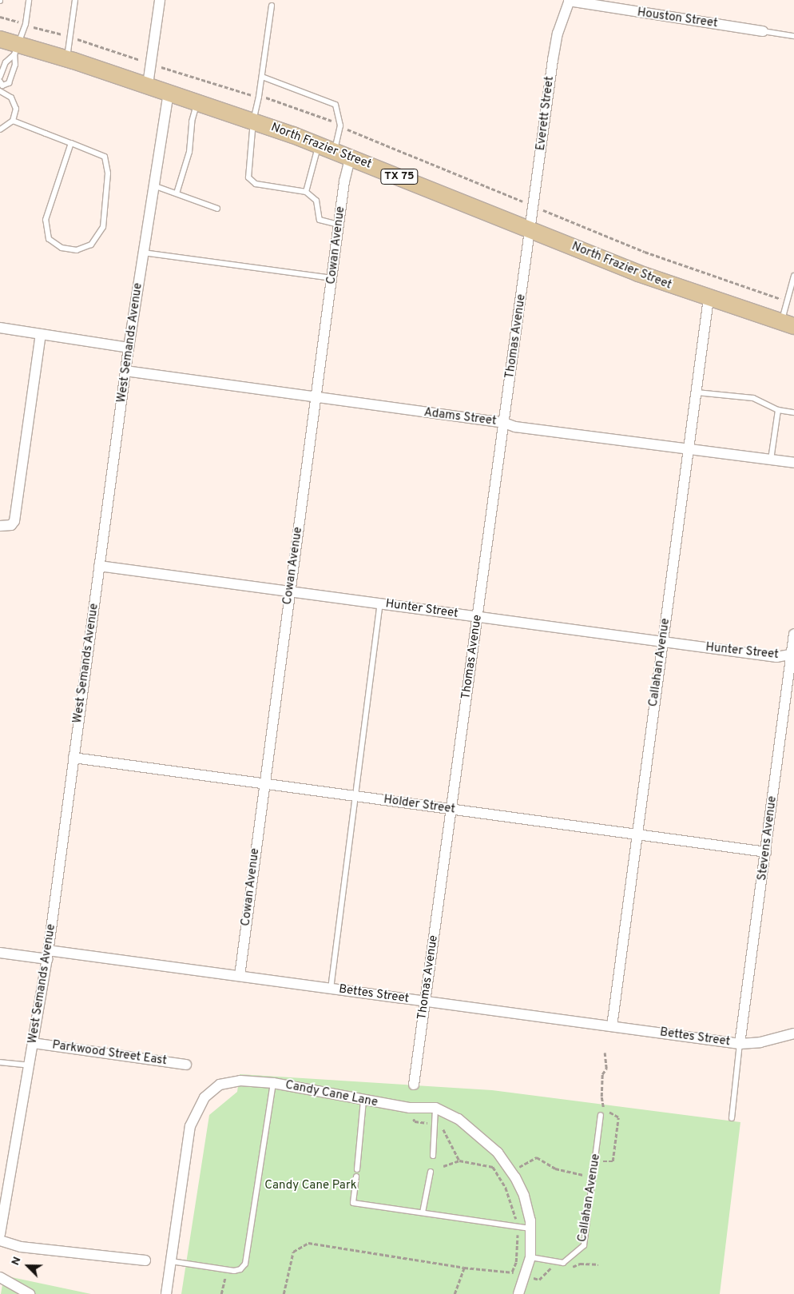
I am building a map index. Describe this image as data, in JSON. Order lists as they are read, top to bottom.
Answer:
{
  "streets": {
    "main road": ["North Frazier Street", "TX 75"],
    "street": [
      "Houston Street",
      "Everett Street",
      "Cowan Avenue",
      "Thomas Avenue",
      "West Semands Avenue",
      "Adams Street",
      "Hunter Street",
      "Callahan Avenue",
      "Holder Street",
      "Stevens Avenue",
      "Bettes Street",
      "Parkwood Street East",
      "Candy Cane Lane"
    ]
  },
  "crossings": [
    ["Houston Street", "Everett Street"],
    ["Everett Street", "North Frazier Street"],
    ["Everett Street", "Thomas Avenue"],
    ["North Frazier Street", "Cowan Avenue"],
    ["North Frazier Street", "Thomas Avenue"],
    ["North Frazier Street", "West Semands Avenue"],
    ["North Frazier Street", "Callahan Avenue"],
    ["Cowan Avenue", "Adams Street"],
    ["Cowan Avenue", "Hunter Street"],
    ["Cowan Avenue", "Holder Street"],
    ["Cowan Avenue", "Bettes Street"],
    ["Thomas Avenue", "Adams Street"],
    ["Thomas Avenue", "Hunter Street"],
    ["Thomas Avenue", "Holder Street"],
    ["Thomas Avenue", "Bettes Street"],
    ["West Semands Avenue", "Adams Street"],
    ["West Semands Avenue", "Hunter Street"],
    ["West Semands Avenue", "Holder Street"],
    ["West Semands Avenue", "Bettes Street"],
    ["West Semands Avenue", "Parkwood Street East"],
    ["Adams Street", "Callahan Avenue"],
    ["Hunter Street", "Callahan Avenue"],
    ["Hunter Street", "Stevens Avenue"],
    ["Callahan Avenue", "Holder Street"],
    ["Callahan Avenue", "Bettes Street"],
    ["Callahan Avenue", "Candy Cane Lane"],
    ["Holder Street", "Stevens Avenue"],
    ["Stevens Avenue", "Bettes Street"]
  ],
  "parks": ["Candy Cane Park"],
  "north": "top left"
}
